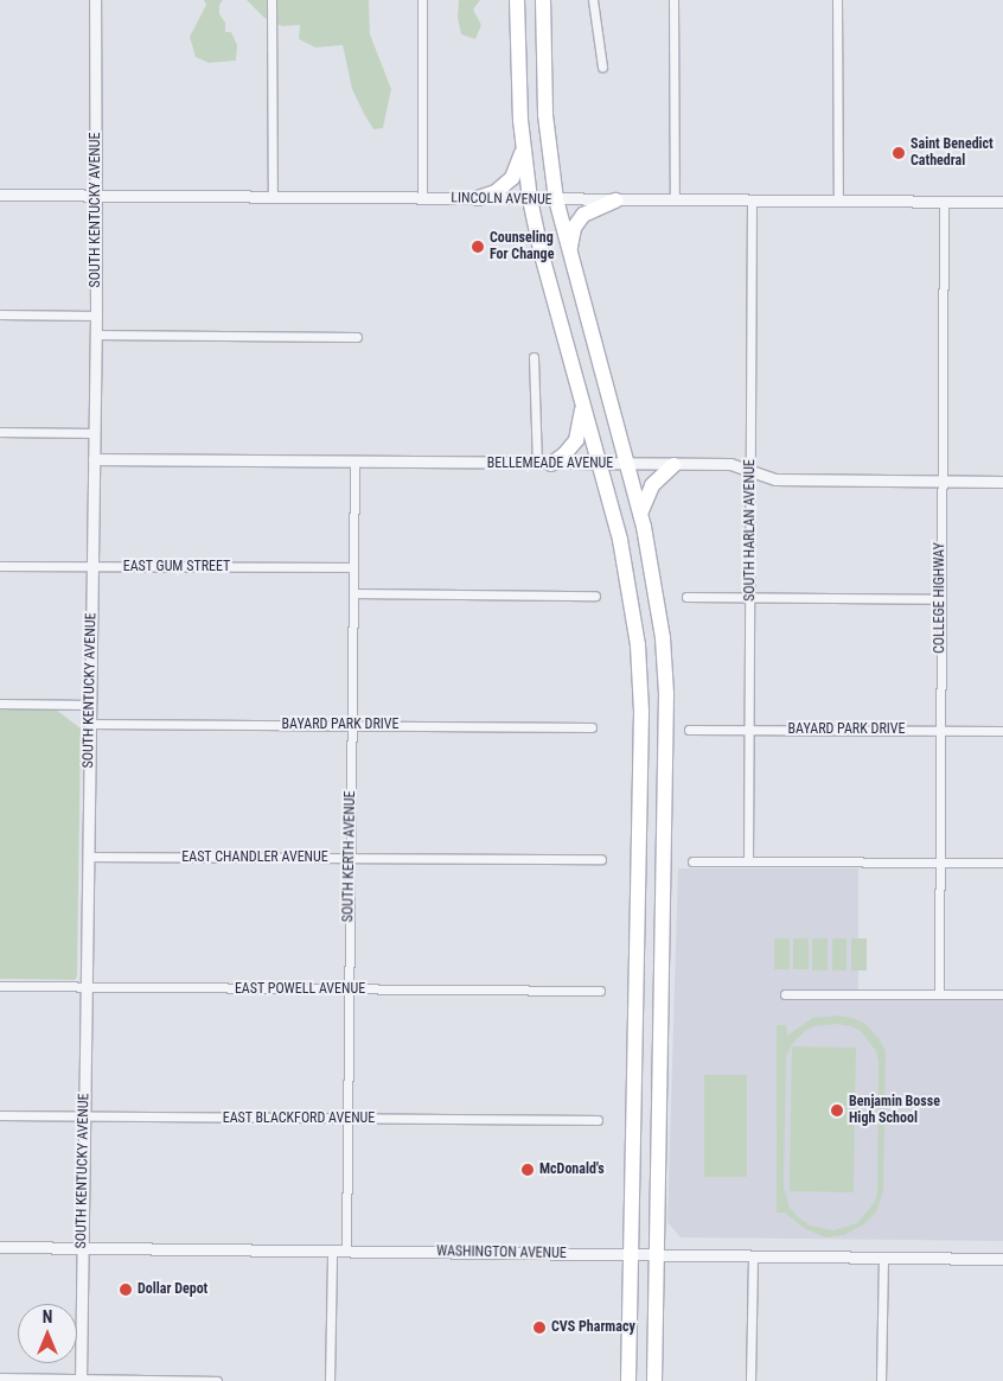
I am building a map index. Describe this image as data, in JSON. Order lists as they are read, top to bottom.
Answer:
{
  "streets": {
    "street": [
      "LINCOLN AVENUE",
      "SOUTH KENTUCKY AVENUE",
      "BELLEMEADE AVENUE",
      "SOUTH HARLAN AVENUE",
      "EAST GUM STREET",
      "COLLEGE HIGHWAY",
      "BAYARD PARK DRIVE",
      "SOUTH KERTH AVENUE",
      "EAST CHANDLER AVENUE",
      "EAST POWELL AVENUE",
      "EAST BLACKFORD AVENUE",
      "WASHINGTON AVENUE"
    ]
  },
  "crossings": [
    ["LINCOLN AVENUE", "SOUTH KENTUCKY AVENUE"],
    ["LINCOLN AVENUE", "SOUTH HARLAN AVENUE"],
    ["LINCOLN AVENUE", "COLLEGE HIGHWAY"],
    ["SOUTH KENTUCKY AVENUE", "BELLEMEADE AVENUE"],
    ["SOUTH KENTUCKY AVENUE", "EAST GUM STREET"],
    ["SOUTH KENTUCKY AVENUE", "BAYARD PARK DRIVE"],
    ["SOUTH KENTUCKY AVENUE", "EAST CHANDLER AVENUE"],
    ["SOUTH KENTUCKY AVENUE", "EAST POWELL AVENUE"],
    ["SOUTH KENTUCKY AVENUE", "EAST BLACKFORD AVENUE"],
    ["SOUTH KENTUCKY AVENUE", "WASHINGTON AVENUE"],
    ["BELLEMEADE AVENUE", "SOUTH HARLAN AVENUE"],
    ["BELLEMEADE AVENUE", "COLLEGE HIGHWAY"],
    ["BELLEMEADE AVENUE", "SOUTH KERTH AVENUE"],
    ["SOUTH HARLAN AVENUE", "BAYARD PARK DRIVE"],
    ["EAST GUM STREET", "SOUTH KERTH AVENUE"],
    ["COLLEGE HIGHWAY", "BAYARD PARK DRIVE"],
    ["BAYARD PARK DRIVE", "SOUTH KERTH AVENUE"],
    ["SOUTH KERTH AVENUE", "EAST CHANDLER AVENUE"],
    ["SOUTH KERTH AVENUE", "EAST POWELL AVENUE"],
    ["SOUTH KERTH AVENUE", "EAST BLACKFORD AVENUE"],
    ["SOUTH KERTH AVENUE", "WASHINGTON AVENUE"]
  ],
  "places": [
    "Saint Benedict Cathedral",
    "Counseling For Change",
    "Benjamin Bosse High School",
    "McDonald's",
    "Dollar Depot",
    "CVS Pharmacy"
  ],
  "north": "top"
}
